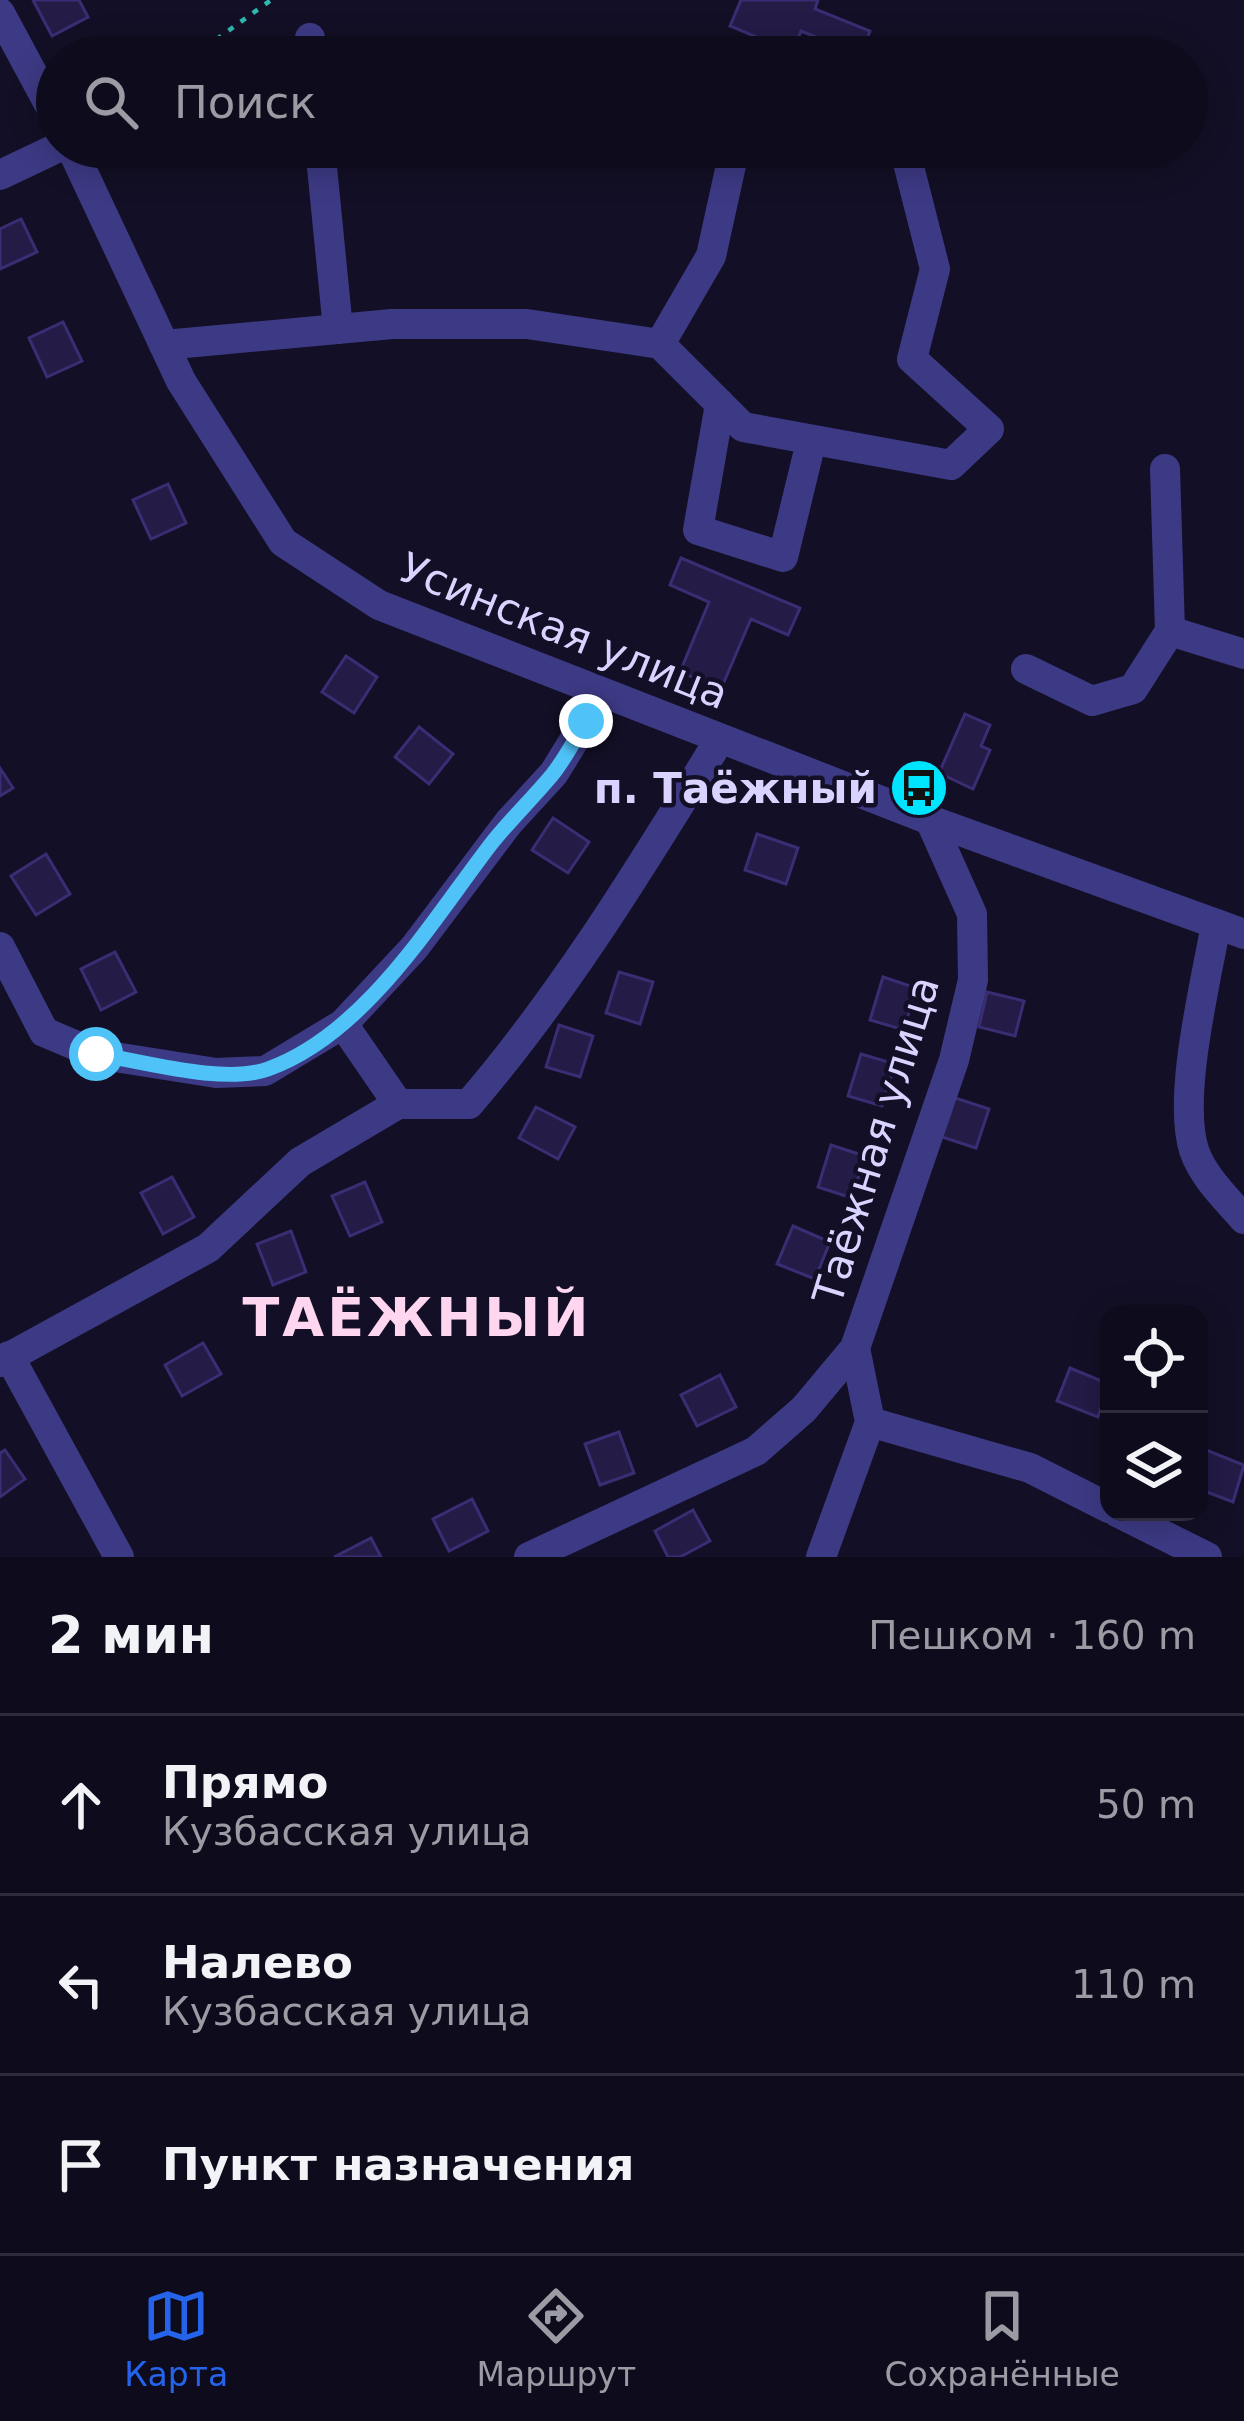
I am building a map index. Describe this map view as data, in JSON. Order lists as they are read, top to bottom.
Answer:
{
  "streets": {
    "street": ["Усинская улица", "Таёжная улица"]
  },
  "crossings": [
    ["Усинская улица", "Таёжная улица"]
  ],
  "districts": ["ТАЁЖНЫЙ"],
  "places": {
    "bus stop": ["п. Таёжный"]
  },
  "page": {
    "search": "Поиск",
    "heading": ["2 мин", "Пешком · 160 m"],
    "list": [
      ["Прямо", "Кузбасская улица", "50 m"],
      ["Налево", "Кузбасская улица", "110 m"],
      "Пункт назначения"
    ],
    "nav": ["Карта", "Маршрут", "Сохранённые"]
  }
}
